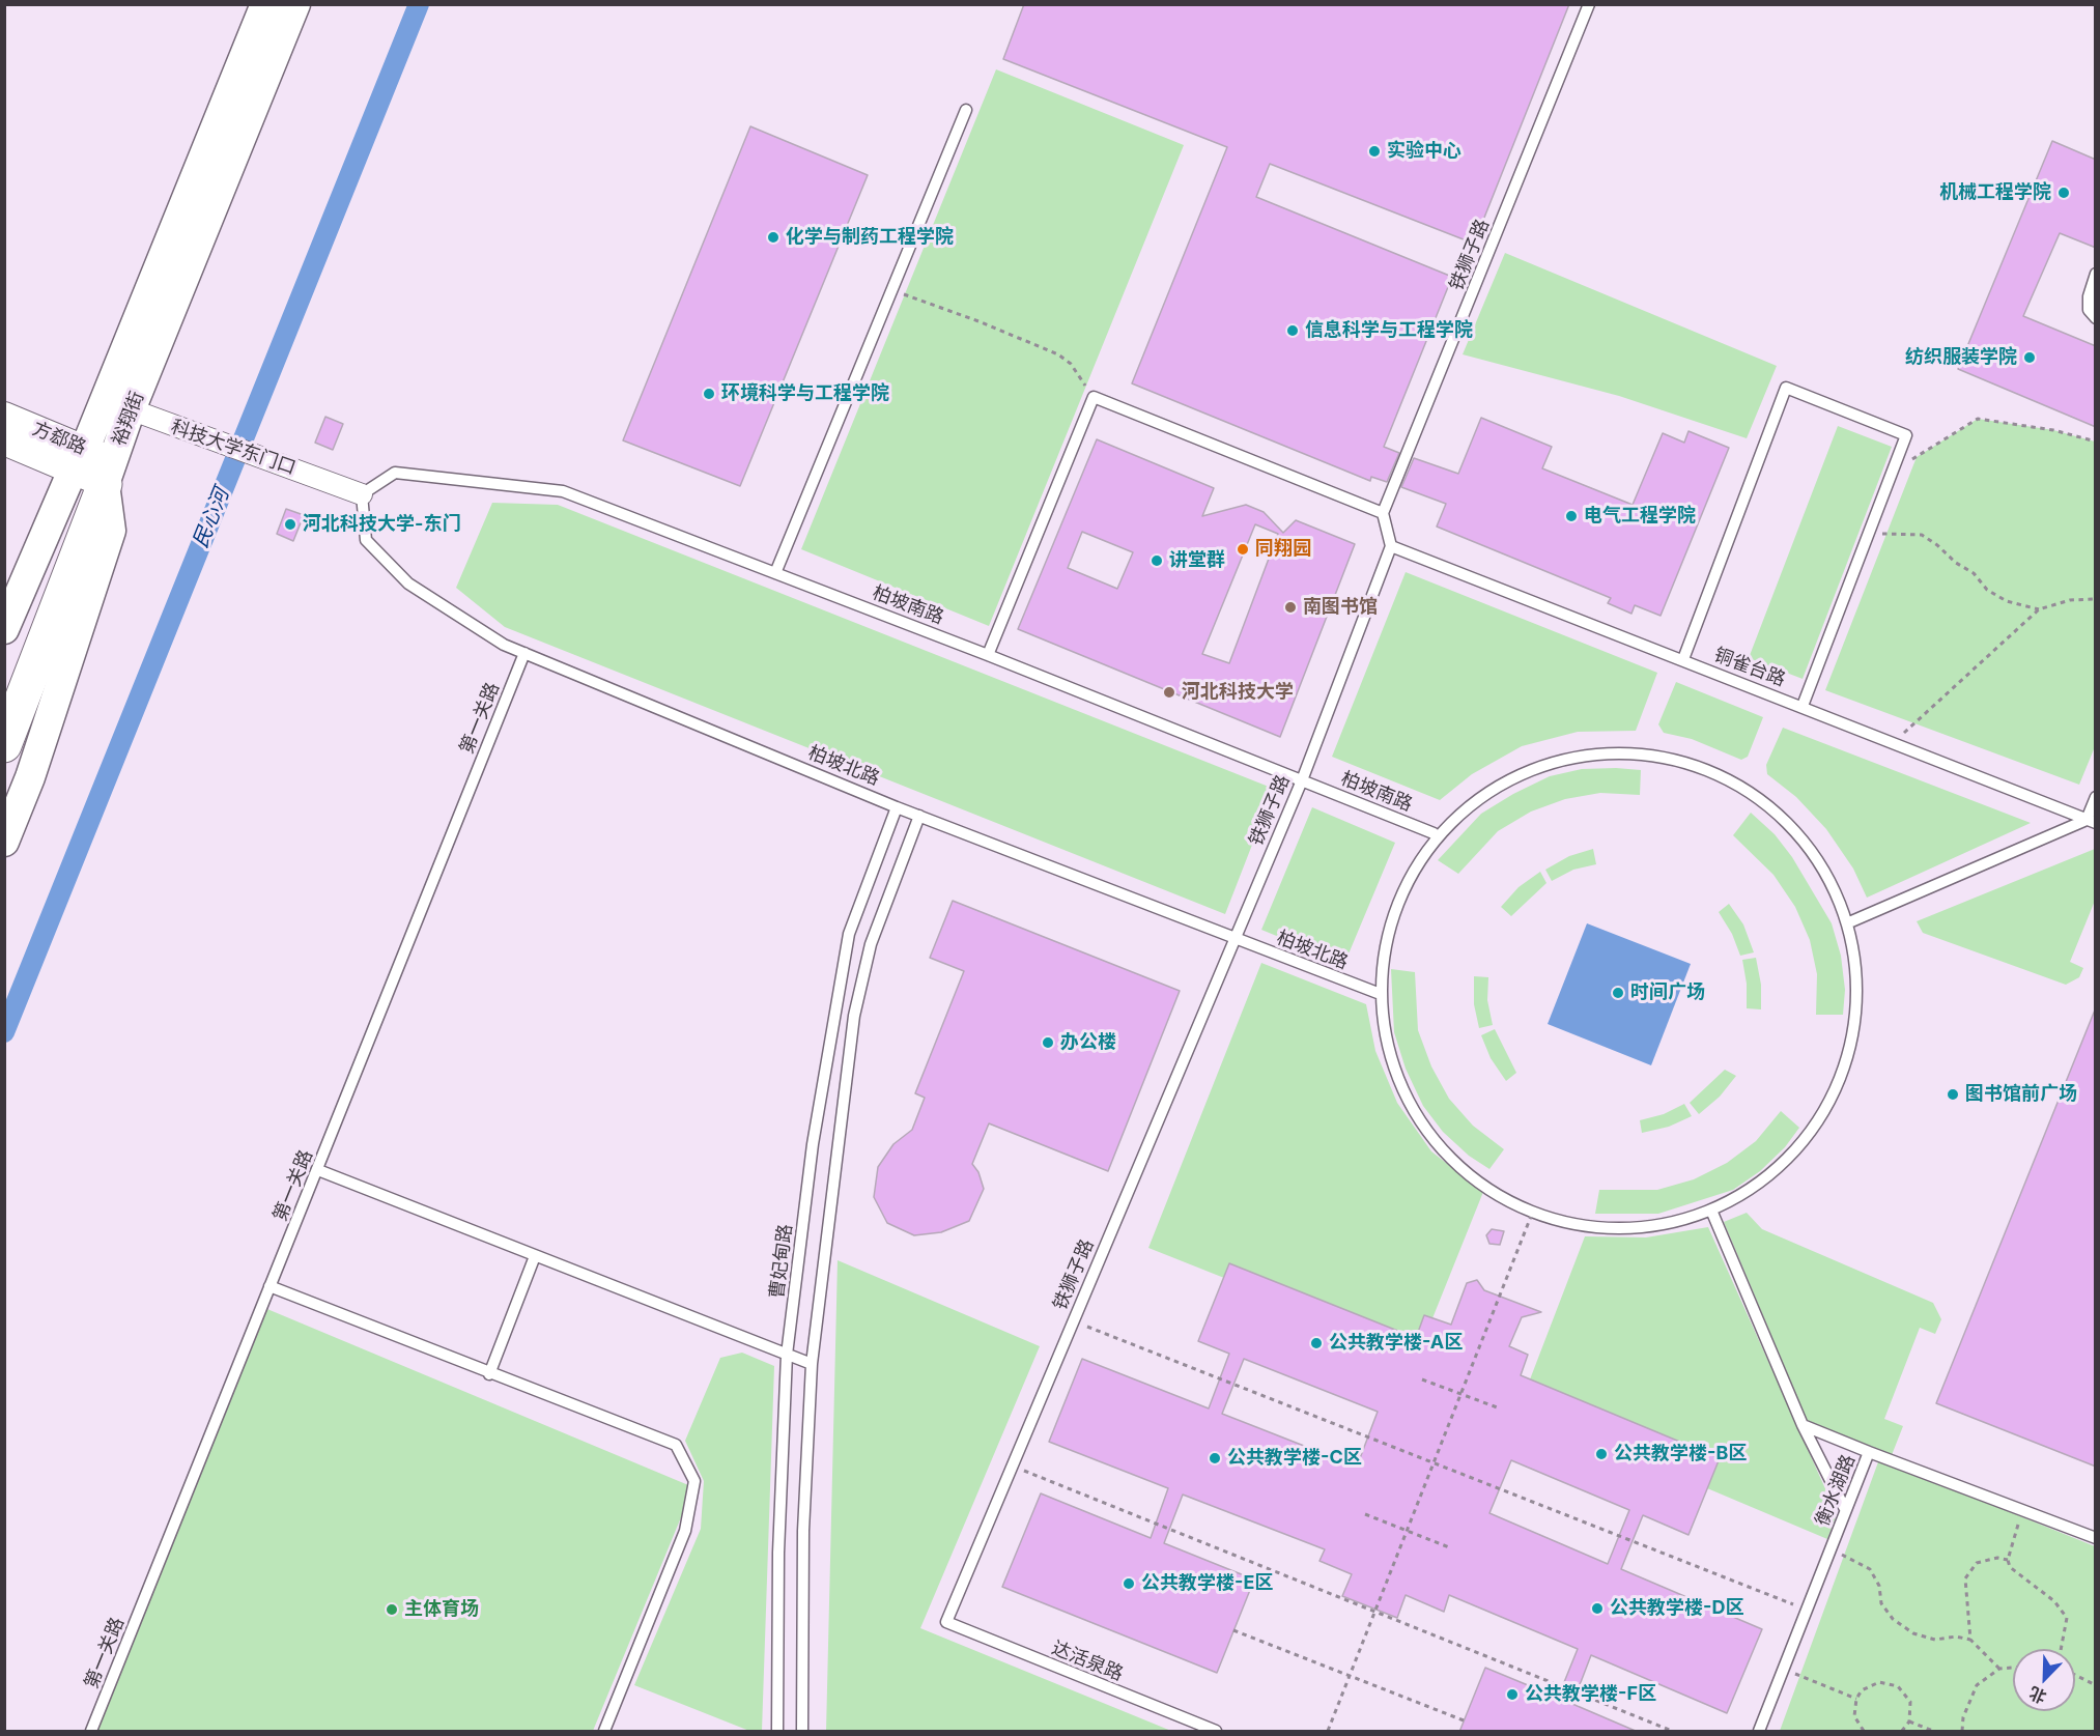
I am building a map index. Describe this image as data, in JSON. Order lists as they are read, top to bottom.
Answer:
{
  "streets": {
    "main road": ["裕翔街"],
    "street": ["方郄路", "科技大学东门口"],
    "lane": [
      "铁狮子路",
      "柏坡南路",
      "铜雀台路",
      "第一关路",
      "柏坡北路",
      "曹妃甸路",
      "衡水湖路",
      "达活泉路"
    ]
  },
  "crossings": [
    ["铁狮子路", "柏坡南路"],
    ["铁狮子路", "铜雀台路"],
    ["铁狮子路", "柏坡北路"],
    ["铁狮子路", "达活泉路"],
    ["裕翔街", "方郄路"],
    ["裕翔街", "科技大学东门口"],
    ["科技大学东门口", "柏坡南路"],
    ["科技大学东门口", "柏坡北路"],
    ["柏坡南路", "柏坡北路"],
    ["第一关路", "柏坡北路"],
    ["柏坡北路", "曹妃甸路"]
  ],
  "water": ["民心河"],
  "places": [
    "实验中心",
    "机械工程学院",
    "化学与制药工程学院",
    "信息科学与工程学院",
    "纺织服装学院",
    "环境科学与工程学院",
    "电气工程学院",
    "河北科技大学-东门",
    "同翔园",
    "讲堂群",
    "南图书馆",
    "河北科技大学",
    "时间广场",
    "办公楼",
    "图书馆前广场",
    "公共教学楼-A区",
    "公共教学楼-B区",
    "公共教学楼-C区",
    "公共教学楼-E区",
    "公共教学楼-D区",
    "主体育场",
    "公共教学楼-F区"
  ],
  "north": "bottom left"
}
